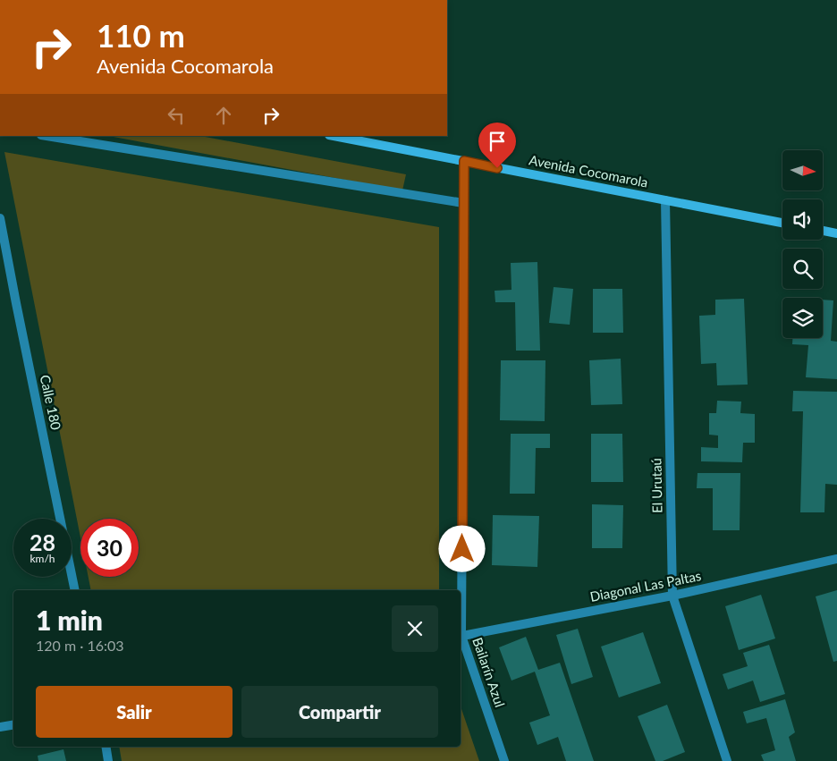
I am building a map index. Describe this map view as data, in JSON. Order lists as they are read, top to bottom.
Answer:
{
  "streets": {
    "main road": ["Avenida Cocomarola"],
    "street": [
      "Calle 180",
      "El Urutaú",
      "Diagonal Las Paltas",
      "Bailarín Azul"
    ]
  },
  "crossings": [
    ["Avenida Cocomarola", "El Urutaú"],
    ["Avenida Cocomarola", "Bailarín Azul"],
    ["El Urutaú", "Diagonal Las Paltas"]
  ],
  "north": "right",
  "page": {
    "turn": ["110 m", "Avenida Cocomarola"],
    "speed": "28 km/h",
    "limit": "30",
    "heading": ["1 min", "120 m · 16:03"],
    "buttons": ["Salir", "Compartir"]
  }
}
